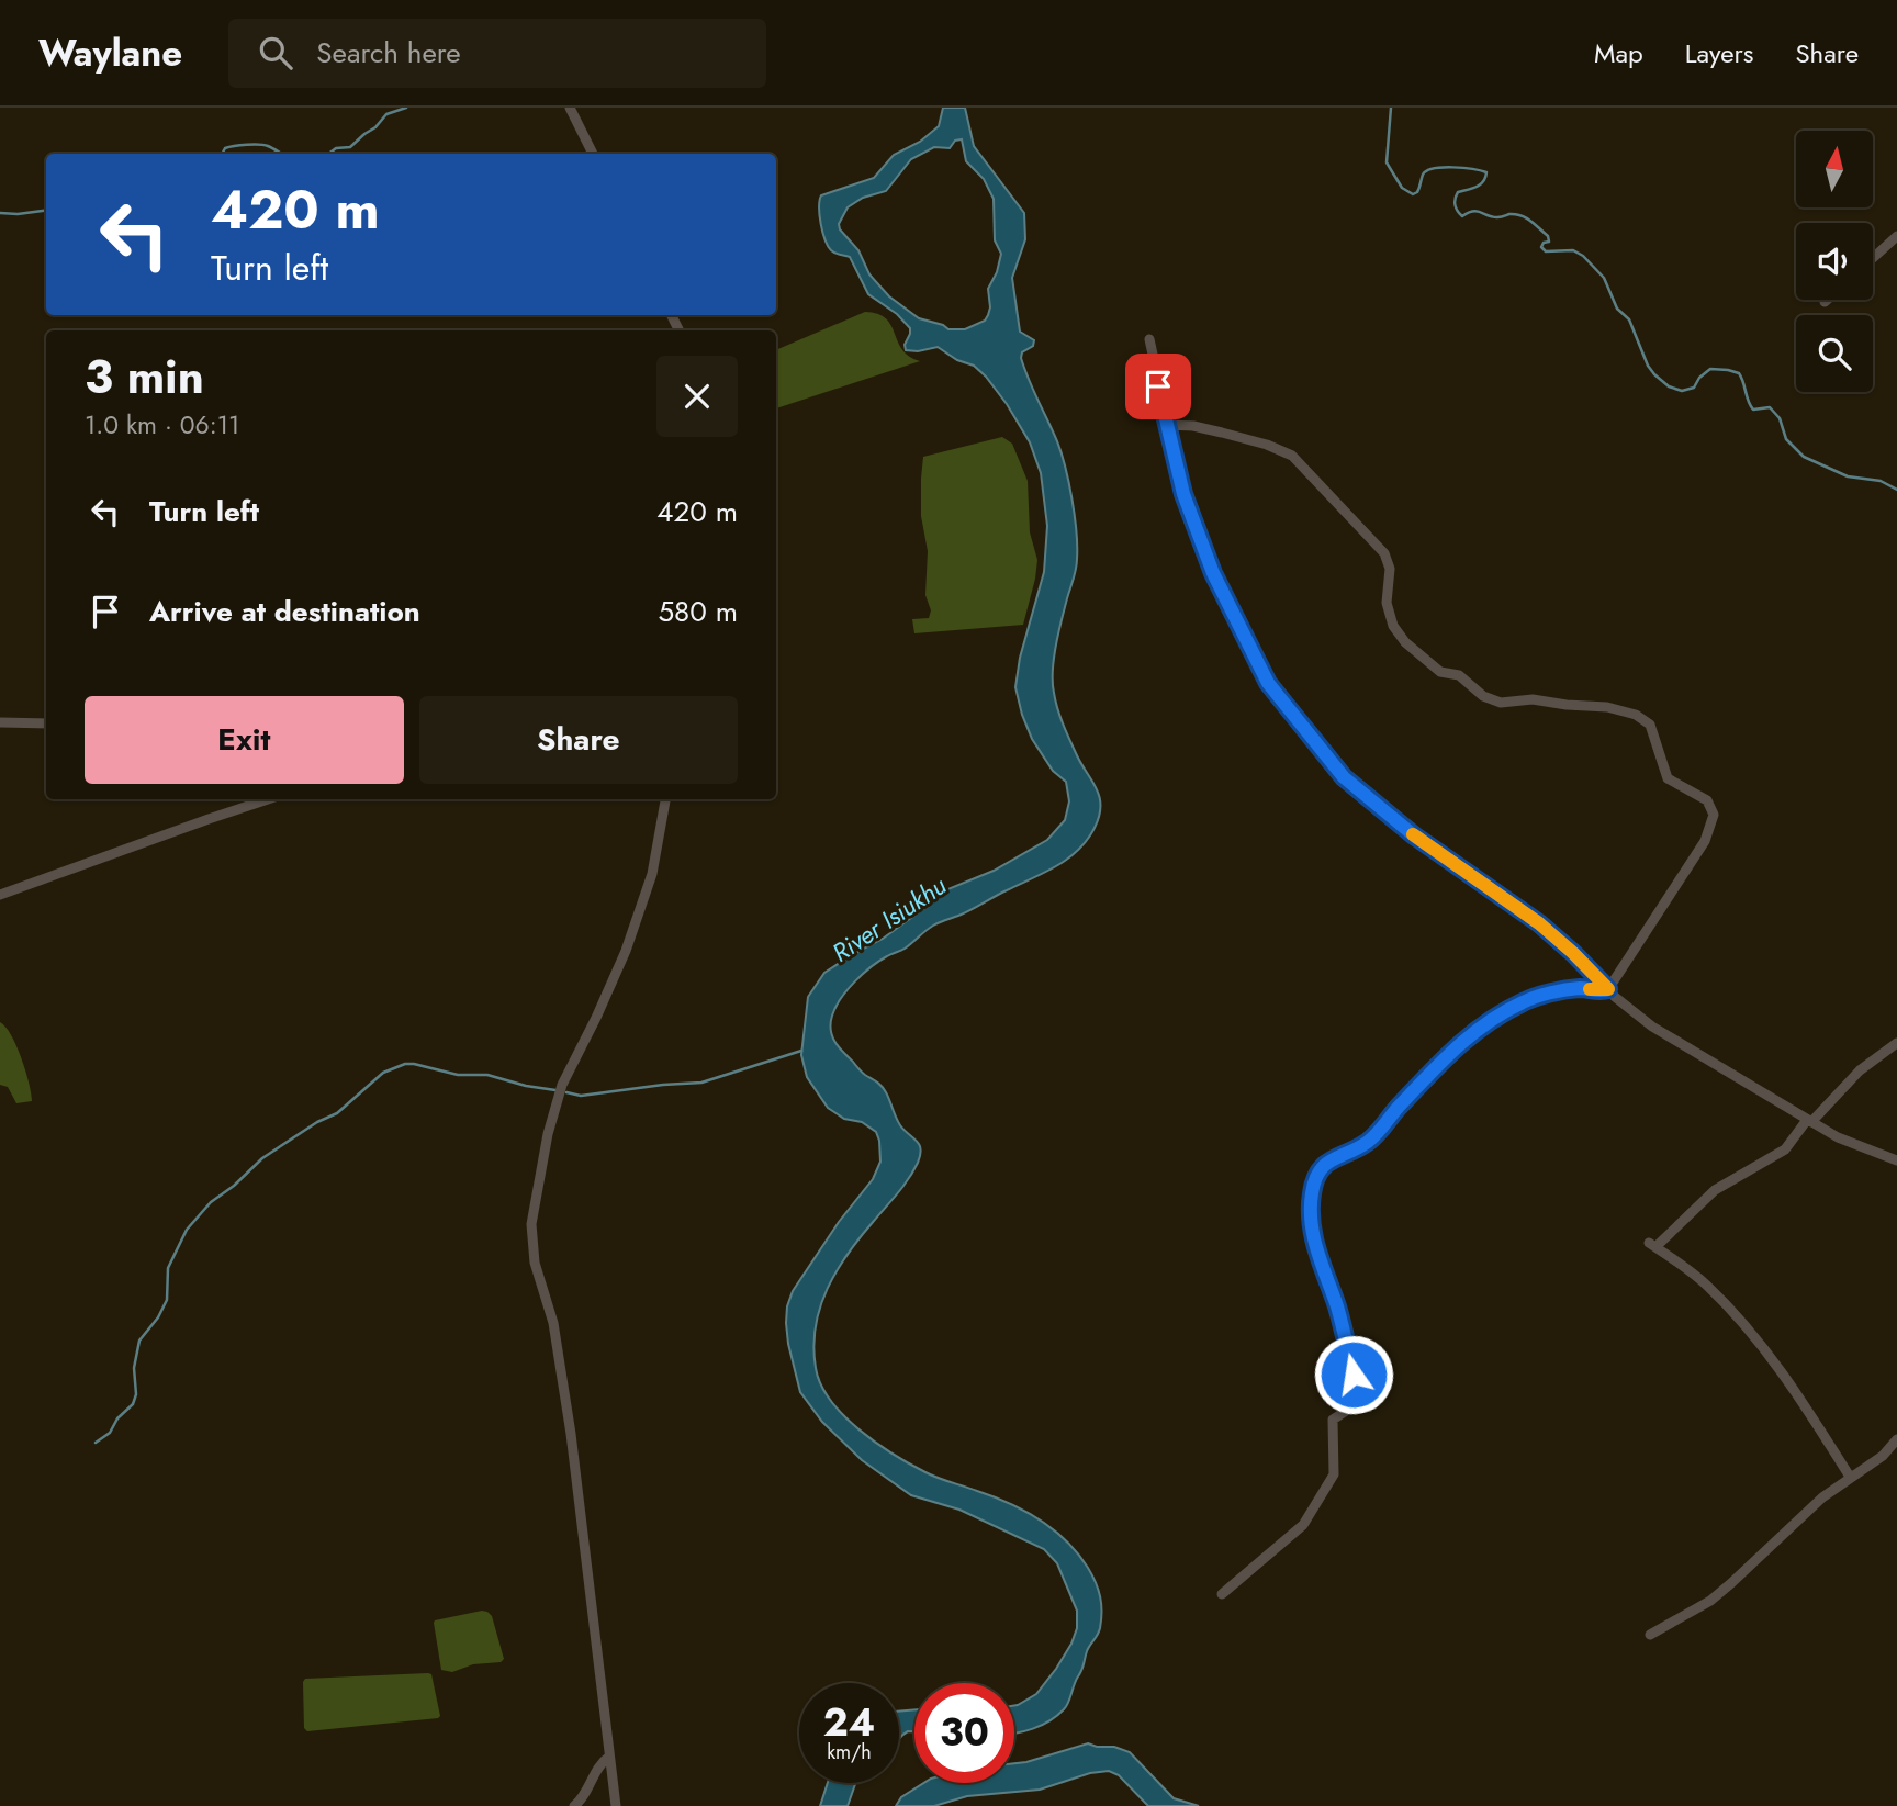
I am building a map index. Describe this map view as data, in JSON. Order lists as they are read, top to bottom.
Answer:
{
  "water": ["River Isiukhu"],
  "north": "top",
  "page": {
    "header": "Waylane",
    "search": "Search here",
    "nav": ["Map", "Layers", "Share"],
    "turn": ["420 m", "Turn left"],
    "heading": ["3 min", "1.0 km · 06:11"],
    "list": [
      {
        "name": "Turn left",
        "value": "420 m"
      },
      {
        "name": "Arrive at destination",
        "value": "580 m"
      }
    ],
    "buttons": ["Exit", "Share"],
    "speed": "24 km/h",
    "limit": "30"
  }
}
